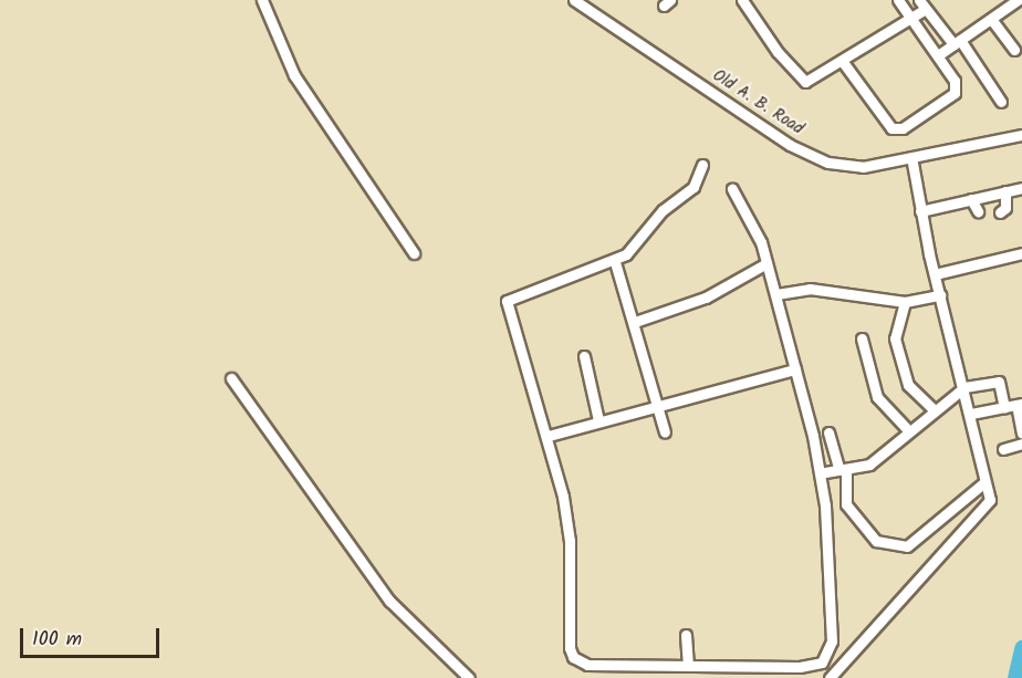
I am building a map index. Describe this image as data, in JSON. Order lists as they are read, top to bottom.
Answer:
{
  "streets": {
    "street": ["Old A. B. Road"]
  },
  "scale_bar": "100 m"
}
